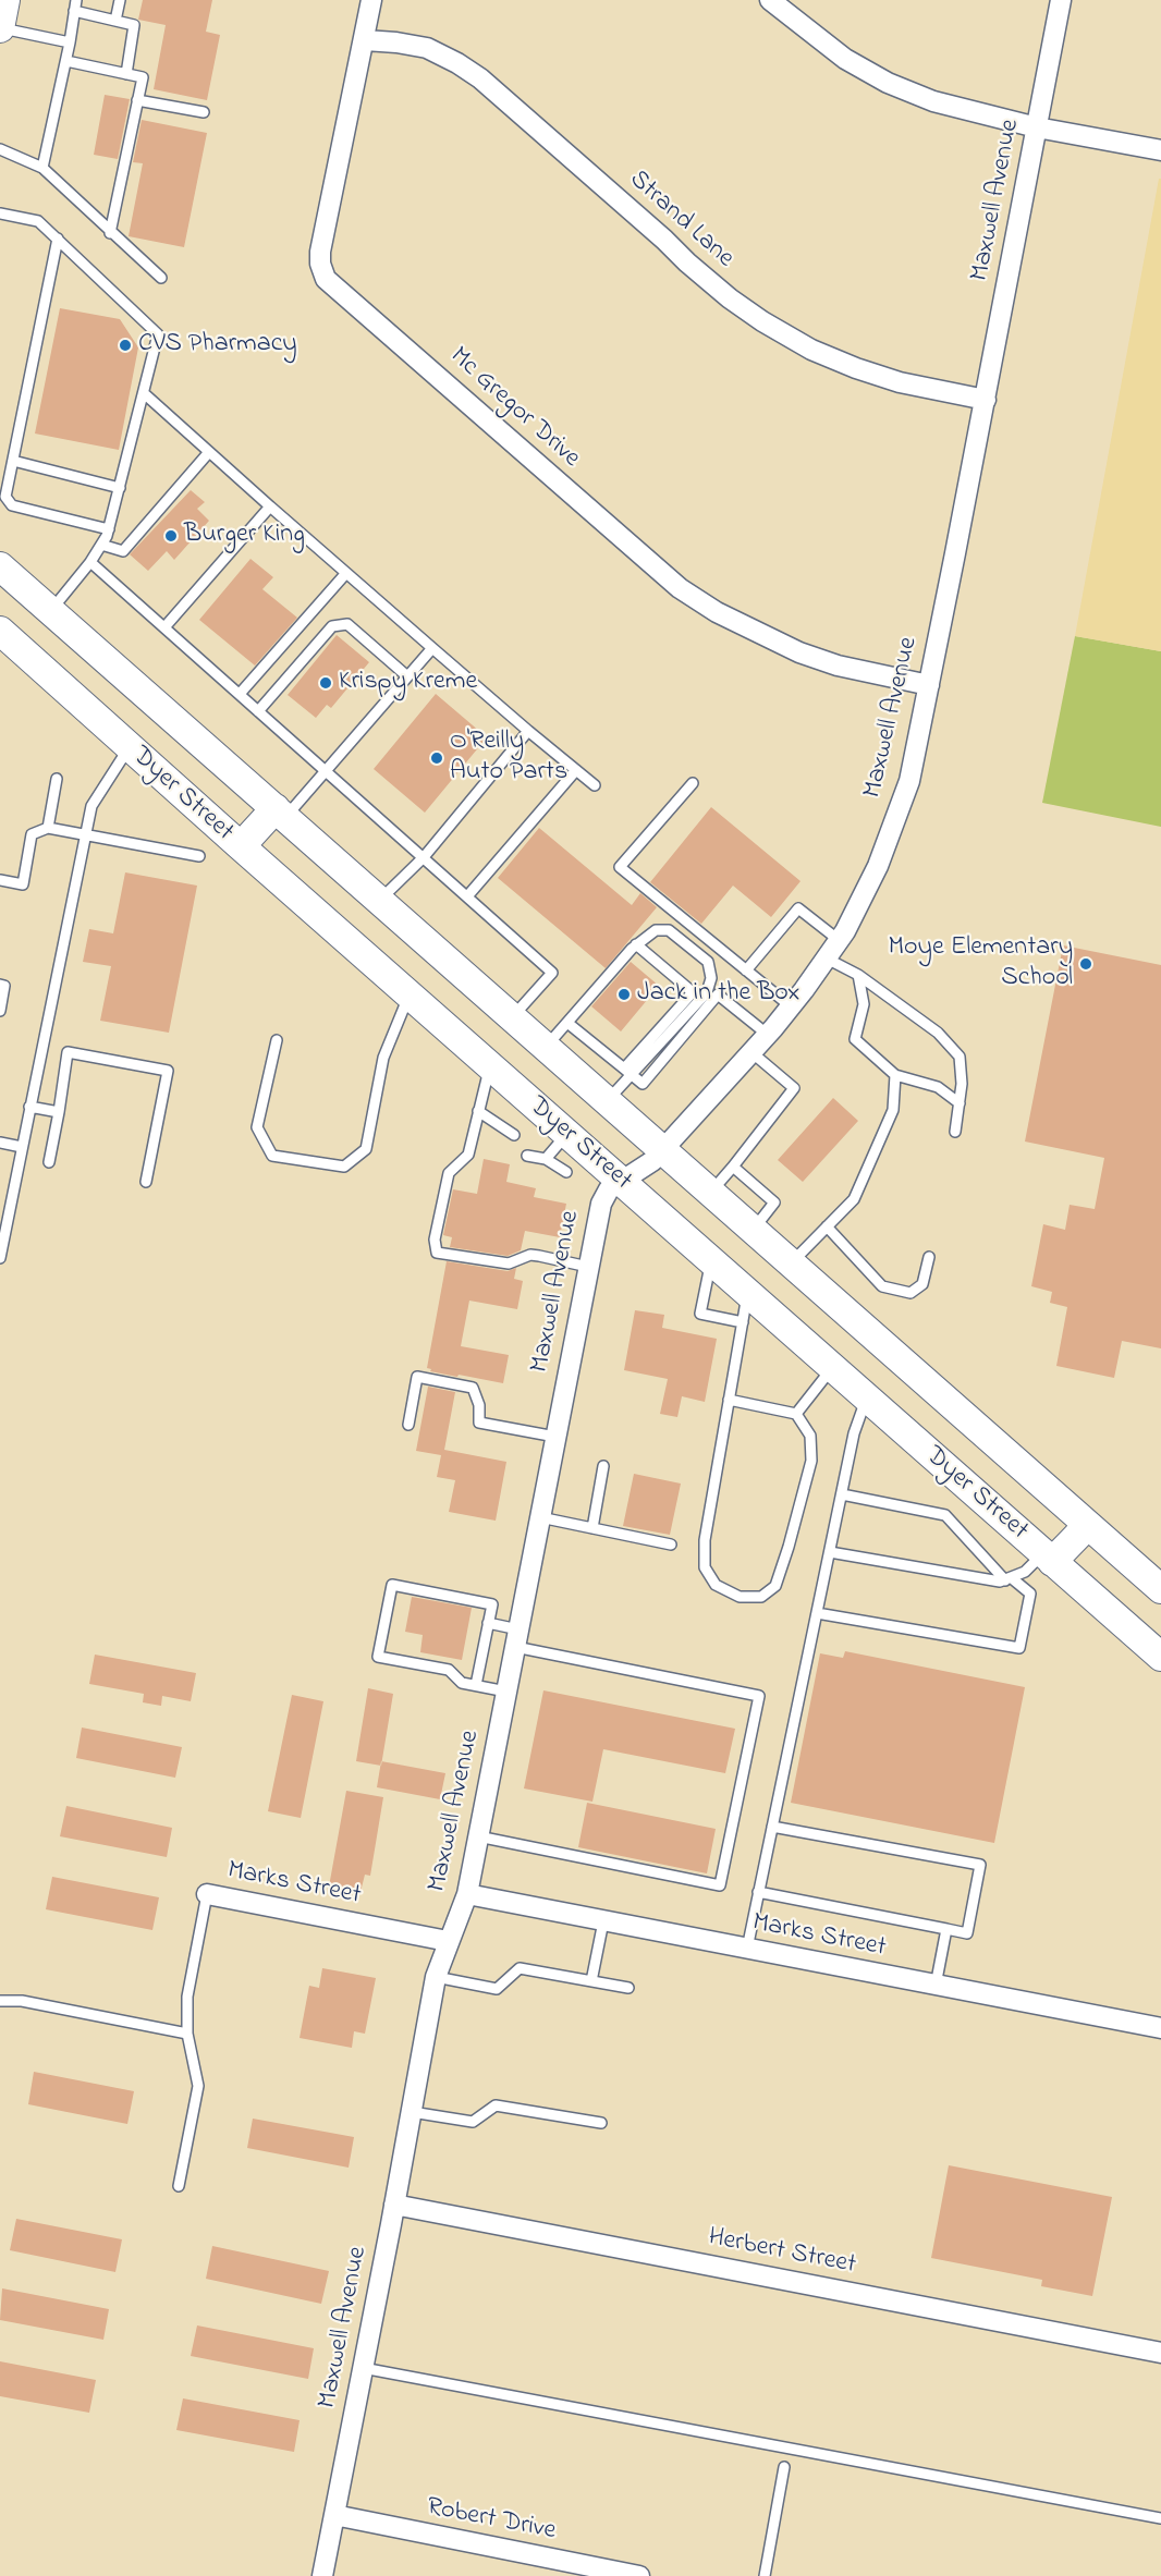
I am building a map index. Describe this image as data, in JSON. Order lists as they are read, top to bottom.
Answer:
{
  "streets": {
    "main road": ["Dyer Street"],
    "street": [
      "Maxwell Avenue",
      "Strand Lane",
      "Mc Gregor Drive",
      "Marks Street",
      "Herbert Street",
      "Robert Drive"
    ]
  },
  "crossings": [
    ["Maxwell Avenue", "Strand Lane"],
    ["Maxwell Avenue", "Mc Gregor Drive"],
    ["Maxwell Avenue", "Dyer Street"],
    ["Maxwell Avenue", "Marks Street"],
    ["Maxwell Avenue", "Herbert Street"],
    ["Maxwell Avenue", "Robert Drive"],
    ["Strand Lane", "Mc Gregor Drive"]
  ],
  "places": [
    "CVS Pharmacy",
    "Burger King",
    "Krispy Kreme",
    "O'Reilly Auto Parts",
    "Moye Elementary School",
    "Jack in the Box"
  ]
}
